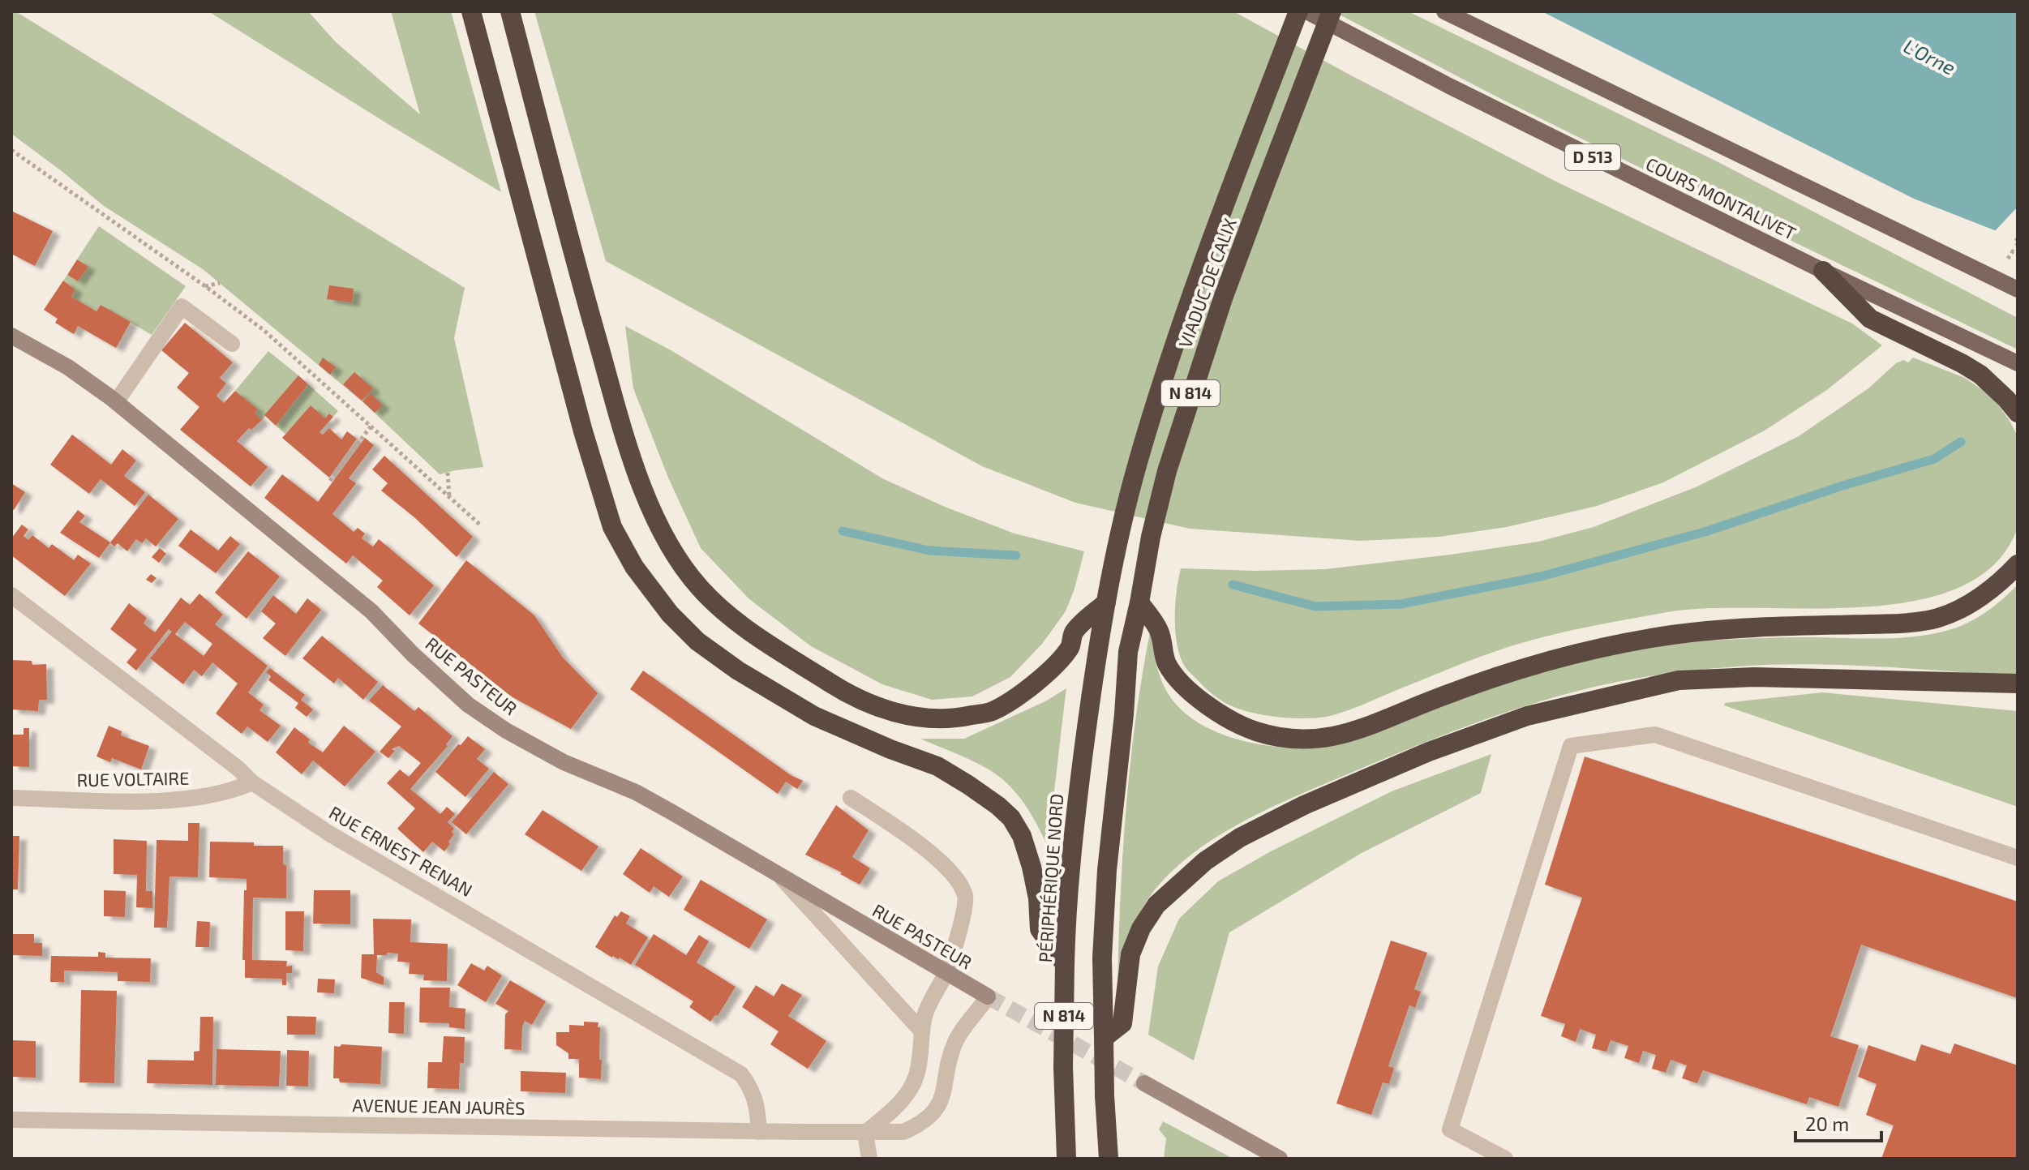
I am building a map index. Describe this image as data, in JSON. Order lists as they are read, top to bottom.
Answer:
{
  "streets": {
    "highway": ["VIADUC DE CALIX", "N 814", "PÉRIPHÉRIQUE NORD"],
    "main road": ["D 513", "COURS MONTALIVET", "RUE PASTEUR"],
    "street": ["RUE VOLTAIRE", "RUE ERNEST RENAN", "AVENUE JEAN JAURÈS"]
  },
  "crossings": [
    ["VIADUC DE CALIX", "N 814"],
    ["VIADUC DE CALIX", "PÉRIPHÉRIQUE NORD"],
    ["RUE PASTEUR", "AVENUE JEAN JAURÈS"],
    ["RUE VOLTAIRE", "RUE ERNEST RENAN"],
    ["RUE ERNEST RENAN", "AVENUE JEAN JAURÈS"]
  ],
  "water": ["L'Orne"],
  "scale_bar": "20 m"
}
